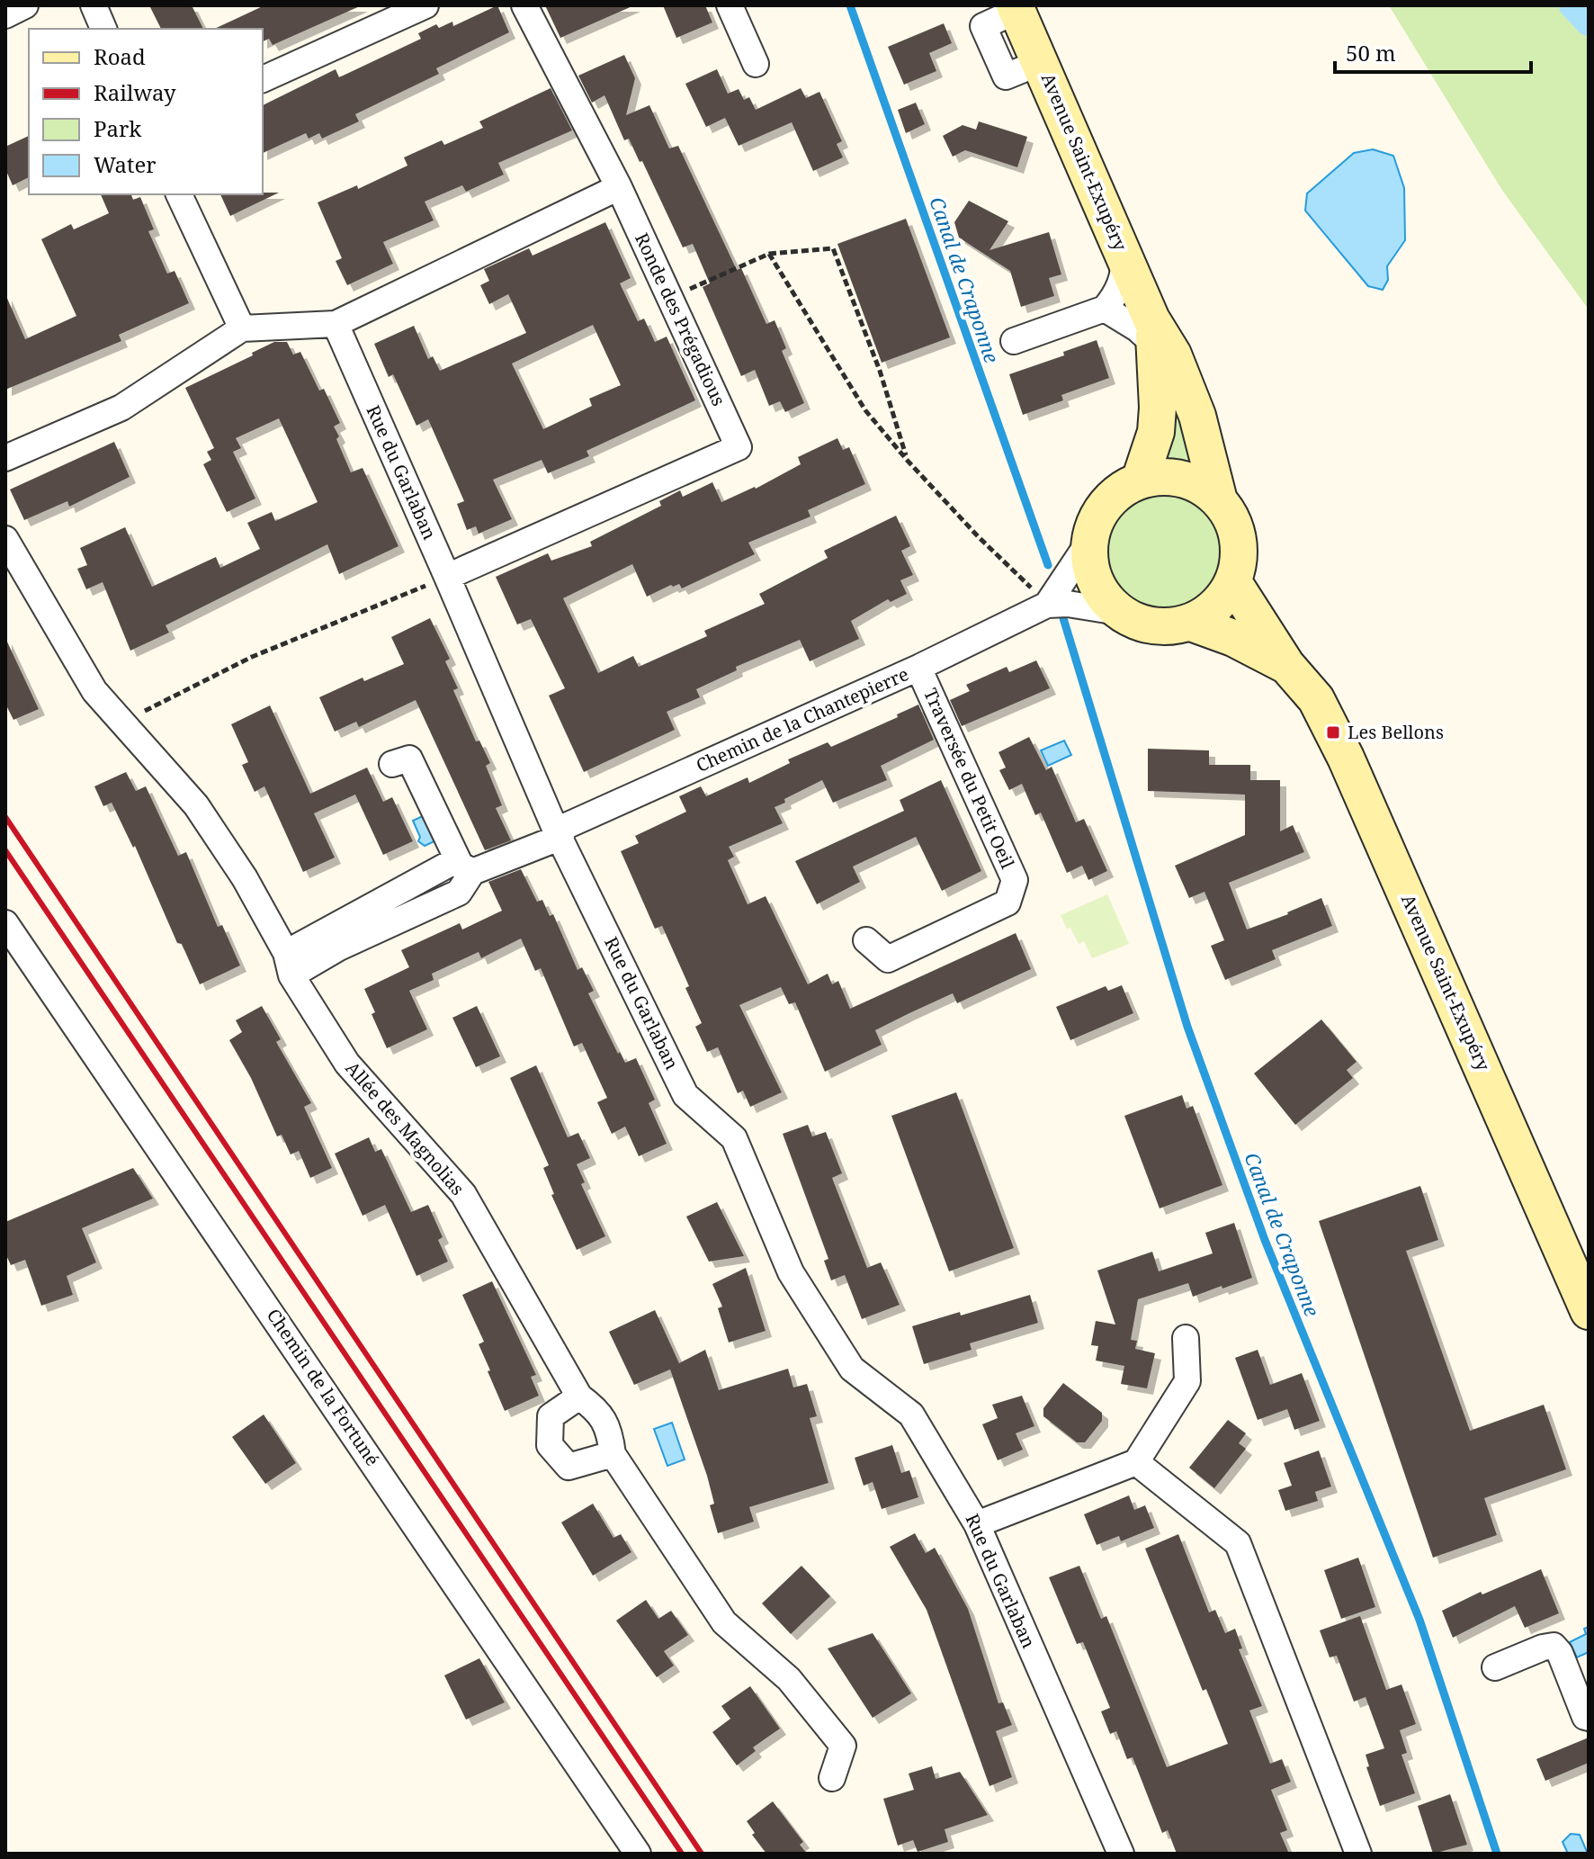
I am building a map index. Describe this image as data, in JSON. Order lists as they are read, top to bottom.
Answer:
{
  "streets": {
    "main road": ["Avenue Saint-Exupéry"],
    "street": [
      "Ronde des Prégadious",
      "Rue du Garlaban",
      "Chemin de la Chantepierre",
      "Traversée du Petit Oeil",
      "Allée des Magnolias",
      "Chemin de la Fortuné"
    ]
  },
  "crossings": [
    ["Ronde des Prégadious", "Rue du Garlaban"],
    ["Rue du Garlaban", "Chemin de la Chantepierre"],
    ["Chemin de la Chantepierre", "Traversée du Petit Oeil"]
  ],
  "water": ["Canal de Craponne"],
  "places": {
    "transit": ["Les Bellons"]
  },
  "legend": [
    "Road",
    "Railway",
    "Park",
    "Water"
  ],
  "scale_bar": "50 m"
}
